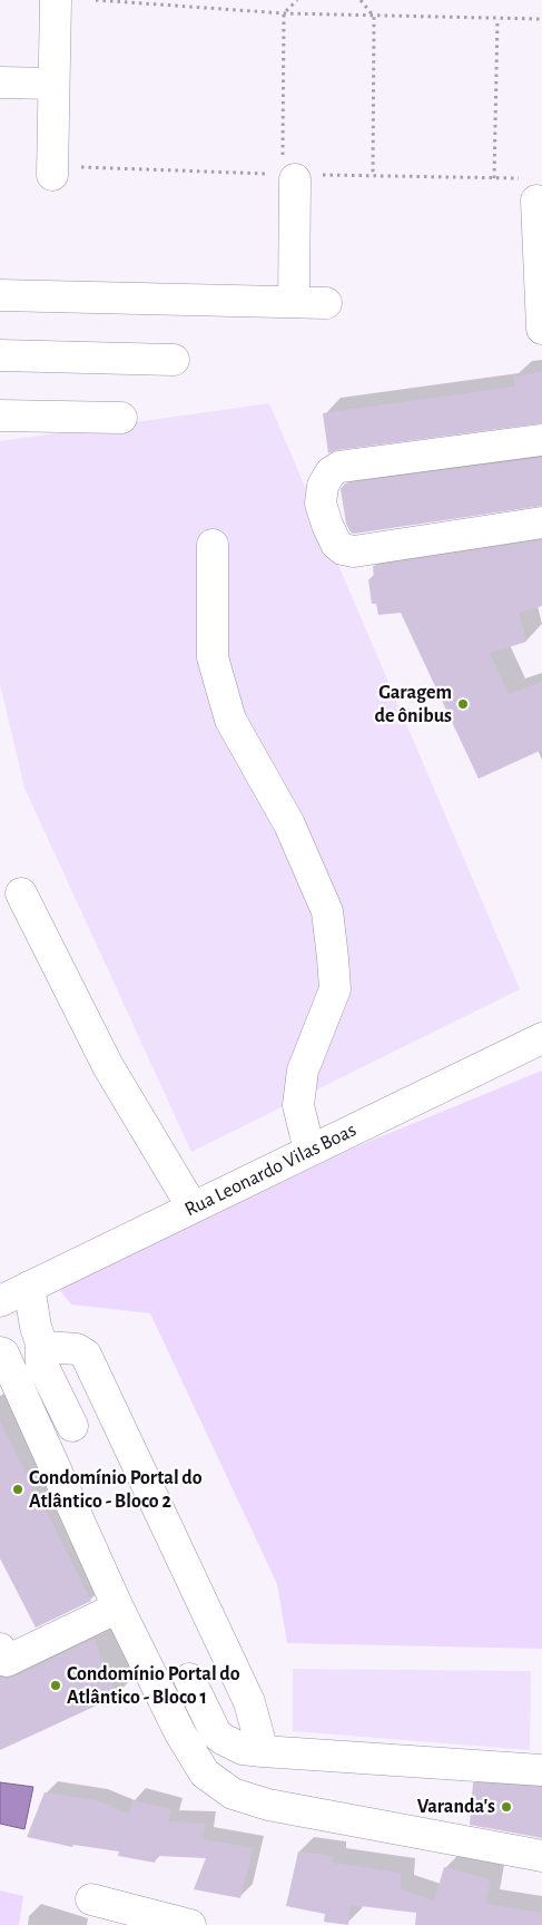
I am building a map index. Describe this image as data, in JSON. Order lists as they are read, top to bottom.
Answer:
{
  "streets": {
    "street": ["Rua Leonardo Vilas Boas"]
  },
  "places": [
    "Garagem de ônibus",
    "Condomínio Portal do Atlântico - Bloco 2",
    "Condomínio Portal do Atlântico - Bloco 1",
    "Varanda's"
  ]
}
